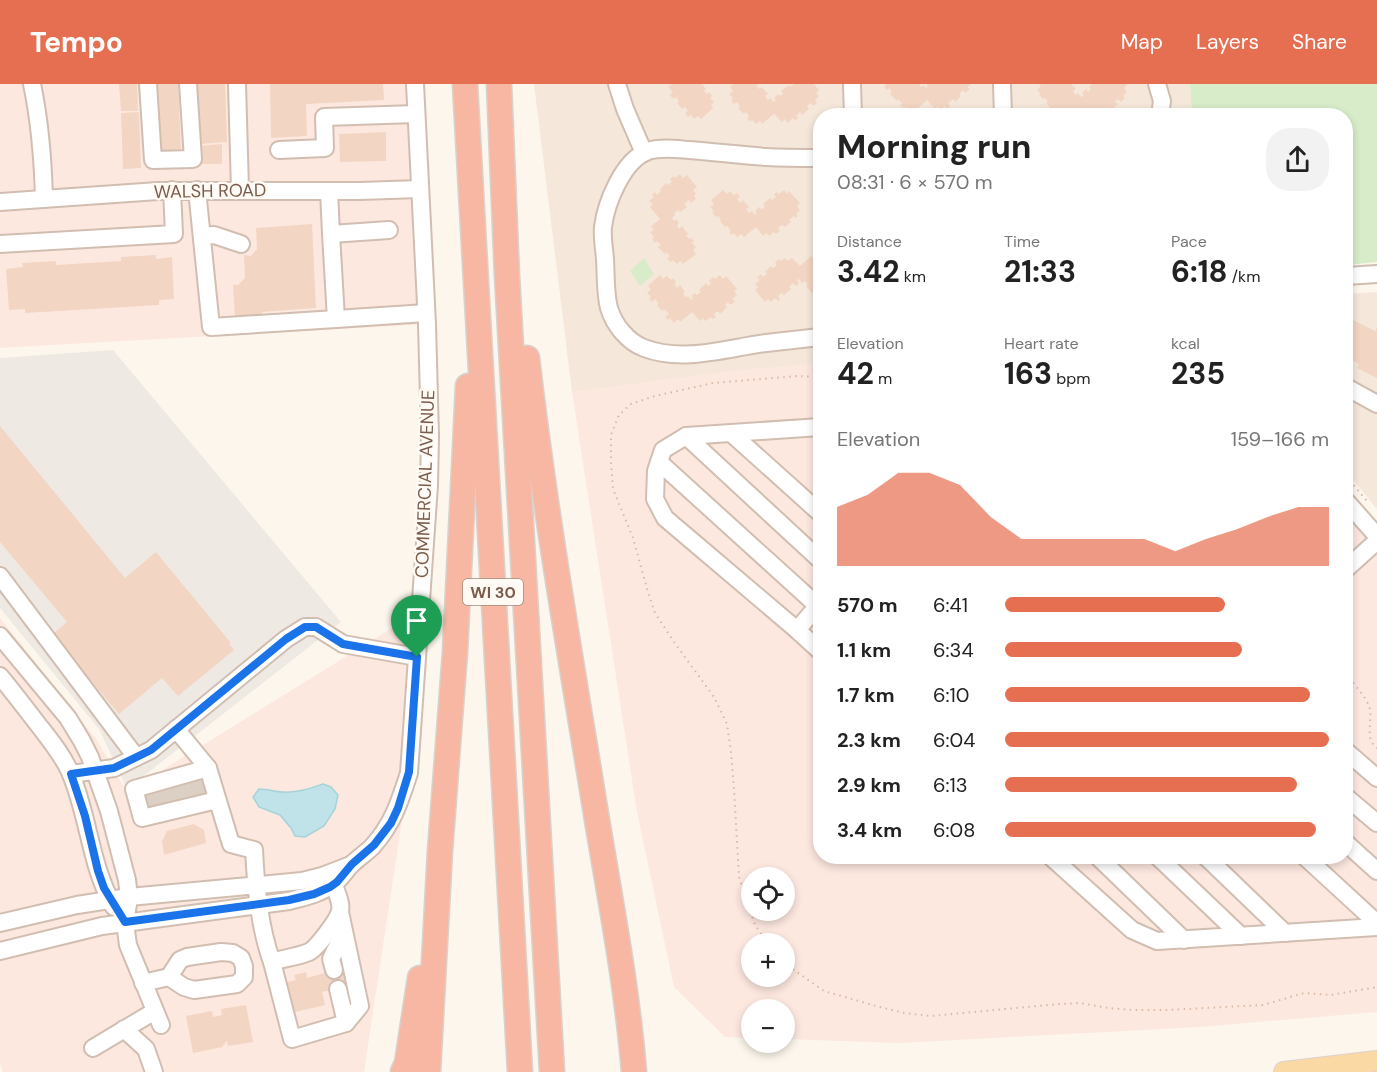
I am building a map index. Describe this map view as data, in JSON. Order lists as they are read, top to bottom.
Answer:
{
  "streets": {
    "highway": ["WI 30"],
    "street": ["WALSH ROAD", "COMMERCIAL AVENUE"]
  },
  "crossings": [
    ["WALSH ROAD", "COMMERCIAL AVENUE"]
  ],
  "page": {
    "header": "Tempo",
    "nav": ["Map", "Layers", "Share"],
    "heading": ["Morning run", "08:31 · 6 × 570 m"],
    "stats": [
      ["Distance", "3.42 km"],
      ["Time", "21:33"],
      ["Pace", "6:18 /km"],
      ["Elevation", "42 m"],
      ["Heart rate", "163 bpm"],
      ["kcal", "235"]
    ],
    "chart": ["Elevation", "159–166 m"],
    "list": [
      {
        "name": "570 m",
        "note": "6:41"
      },
      {
        "name": "1.1 km",
        "note": "6:34"
      },
      {
        "name": "1.7 km",
        "note": "6:10"
      },
      {
        "name": "2.3 km",
        "note": "6:04"
      },
      {
        "name": "2.9 km",
        "note": "6:13"
      },
      {
        "name": "3.4 km",
        "note": "6:08"
      }
    ],
    "map_buttons": ["+", "−"]
  }
}
